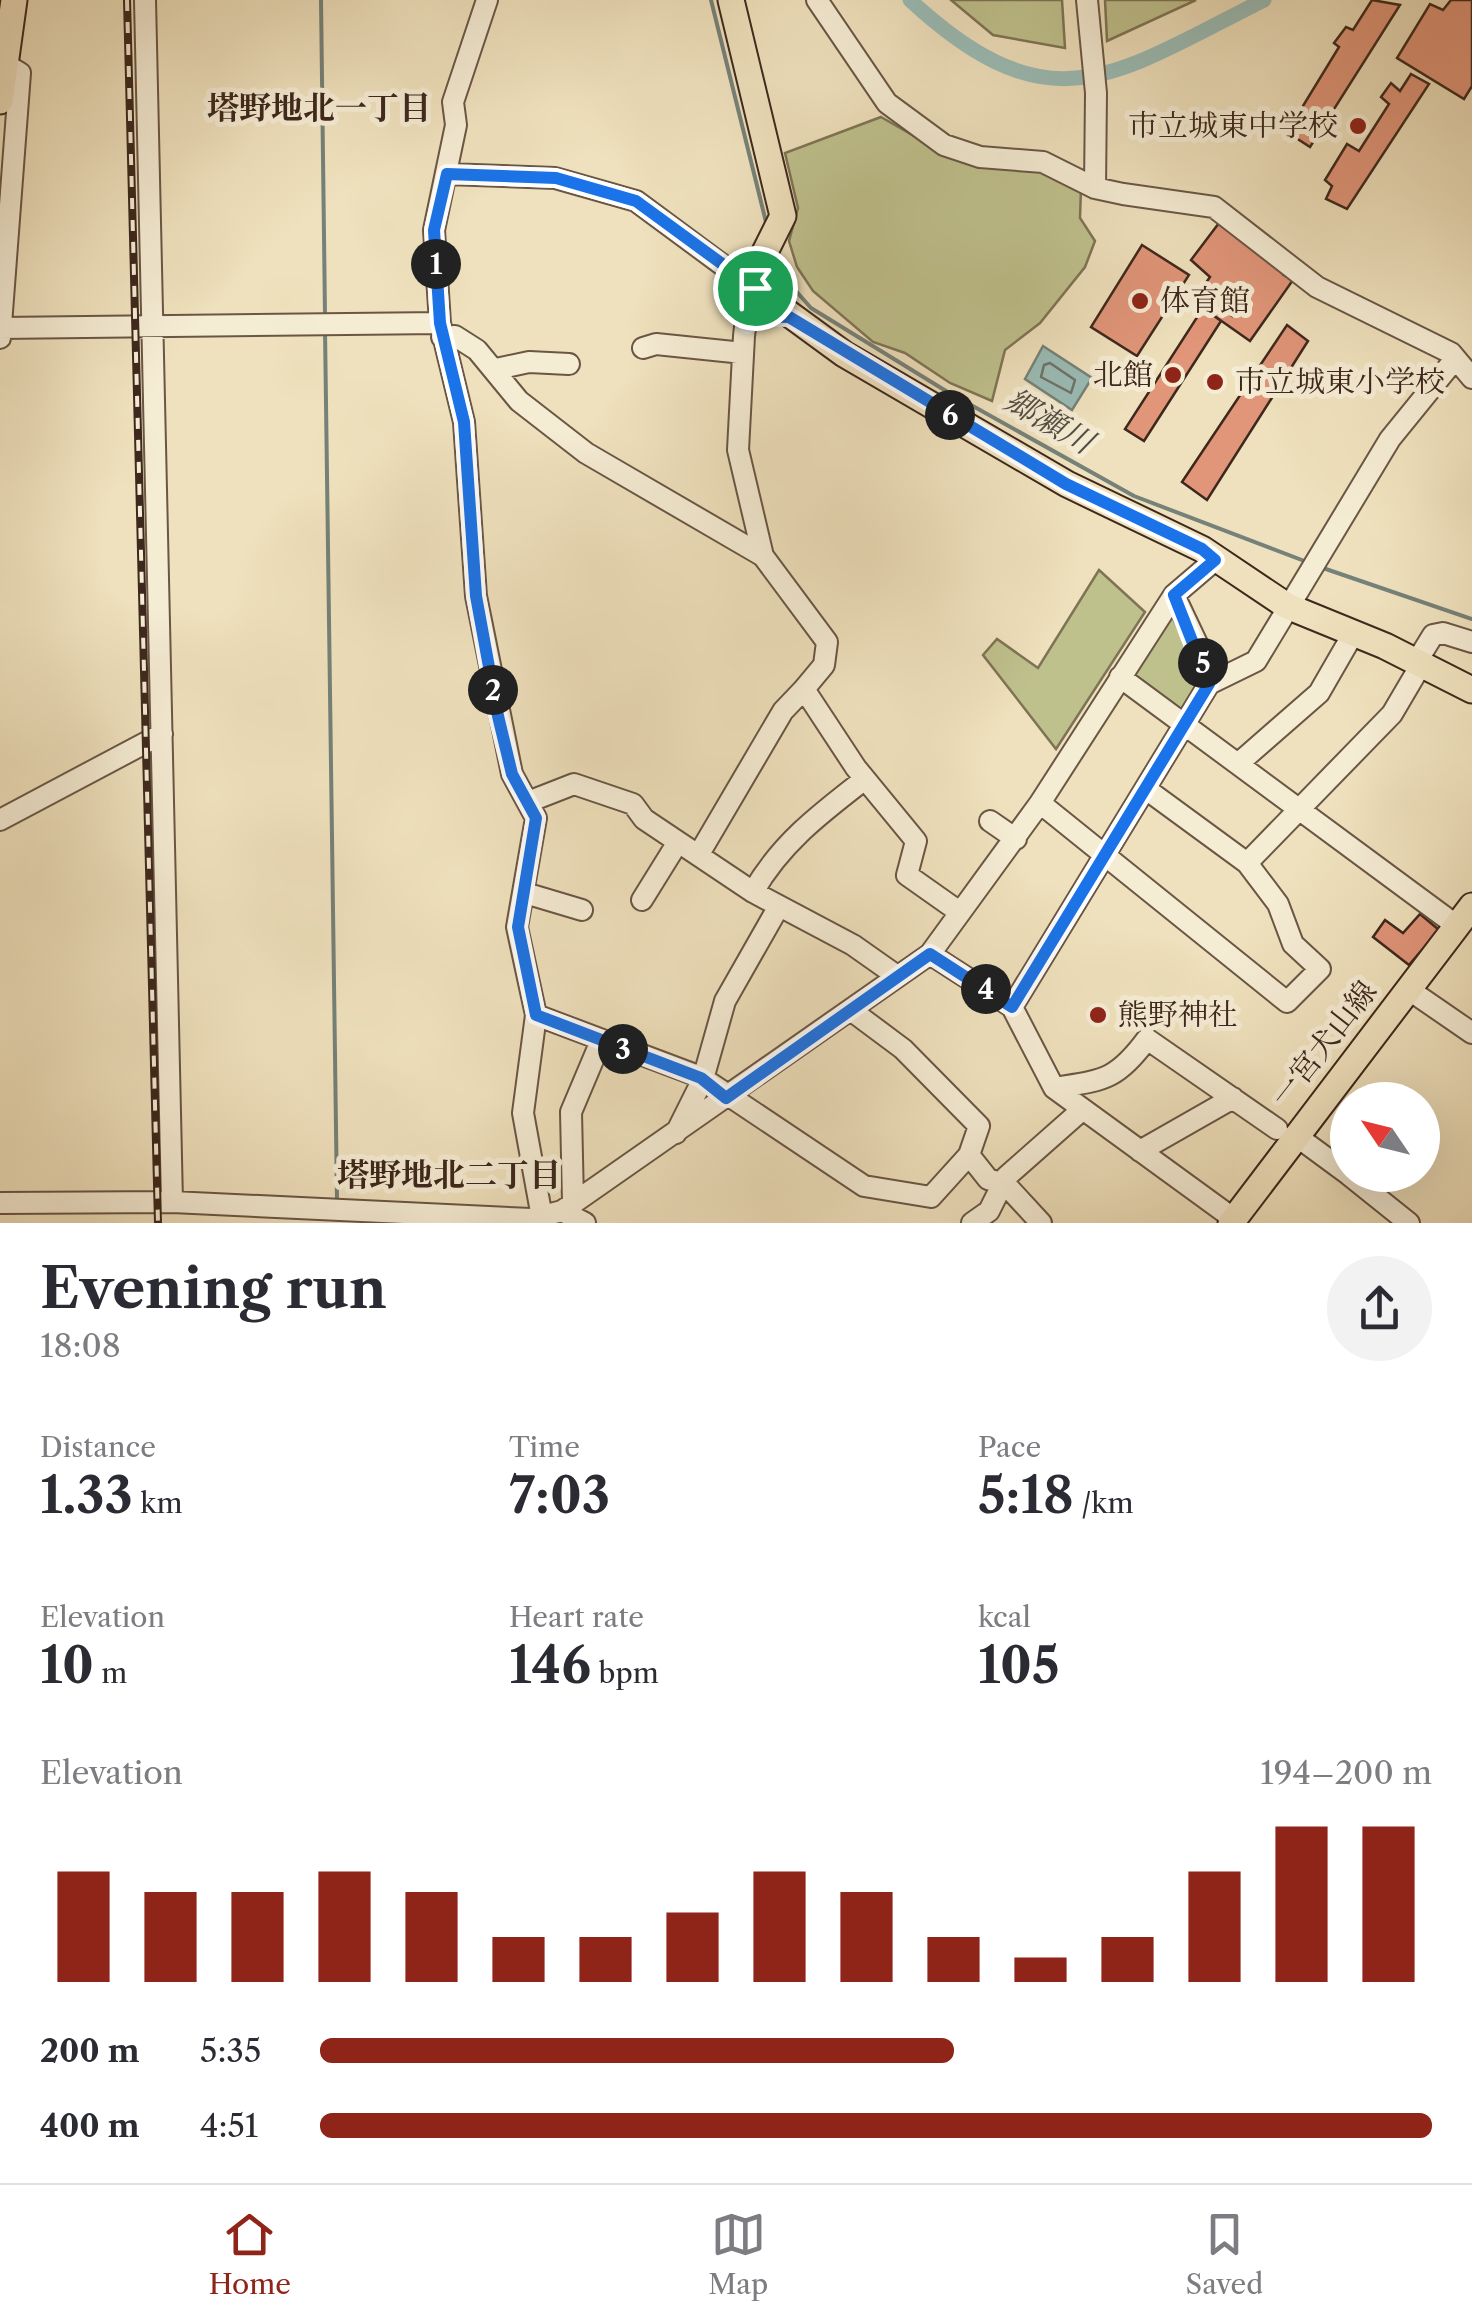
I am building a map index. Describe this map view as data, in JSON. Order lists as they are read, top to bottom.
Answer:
{
  "streets": {
    "main road": ["一宮犬山線"]
  },
  "districts": ["塔野地北一丁目", "塔野地北二丁目"],
  "water": ["郷瀬川"],
  "places": [
    "市立城東中学校",
    "体育館",
    "北館",
    "市立城東小学校",
    "熊野神社"
  ],
  "north": "top left",
  "page": {
    "pins": [
      "1",
      "6",
      "5",
      "2",
      "4",
      "3"
    ],
    "heading": ["Evening run", "18:08"],
    "stats": [
      ["Distance", "1.33 km"],
      ["Time", "7:03"],
      ["Pace", "5:18 /km"],
      ["Elevation", "10 m"],
      ["Heart rate", "146 bpm"],
      ["kcal", "105"]
    ],
    "chart": ["Elevation", "194–200 m"],
    "list": [
      {
        "name": "200 m",
        "note": "5:35"
      },
      {
        "name": "400 m",
        "note": "4:51"
      }
    ],
    "tabs": ["Home", "Map", "Saved"]
  }
}
